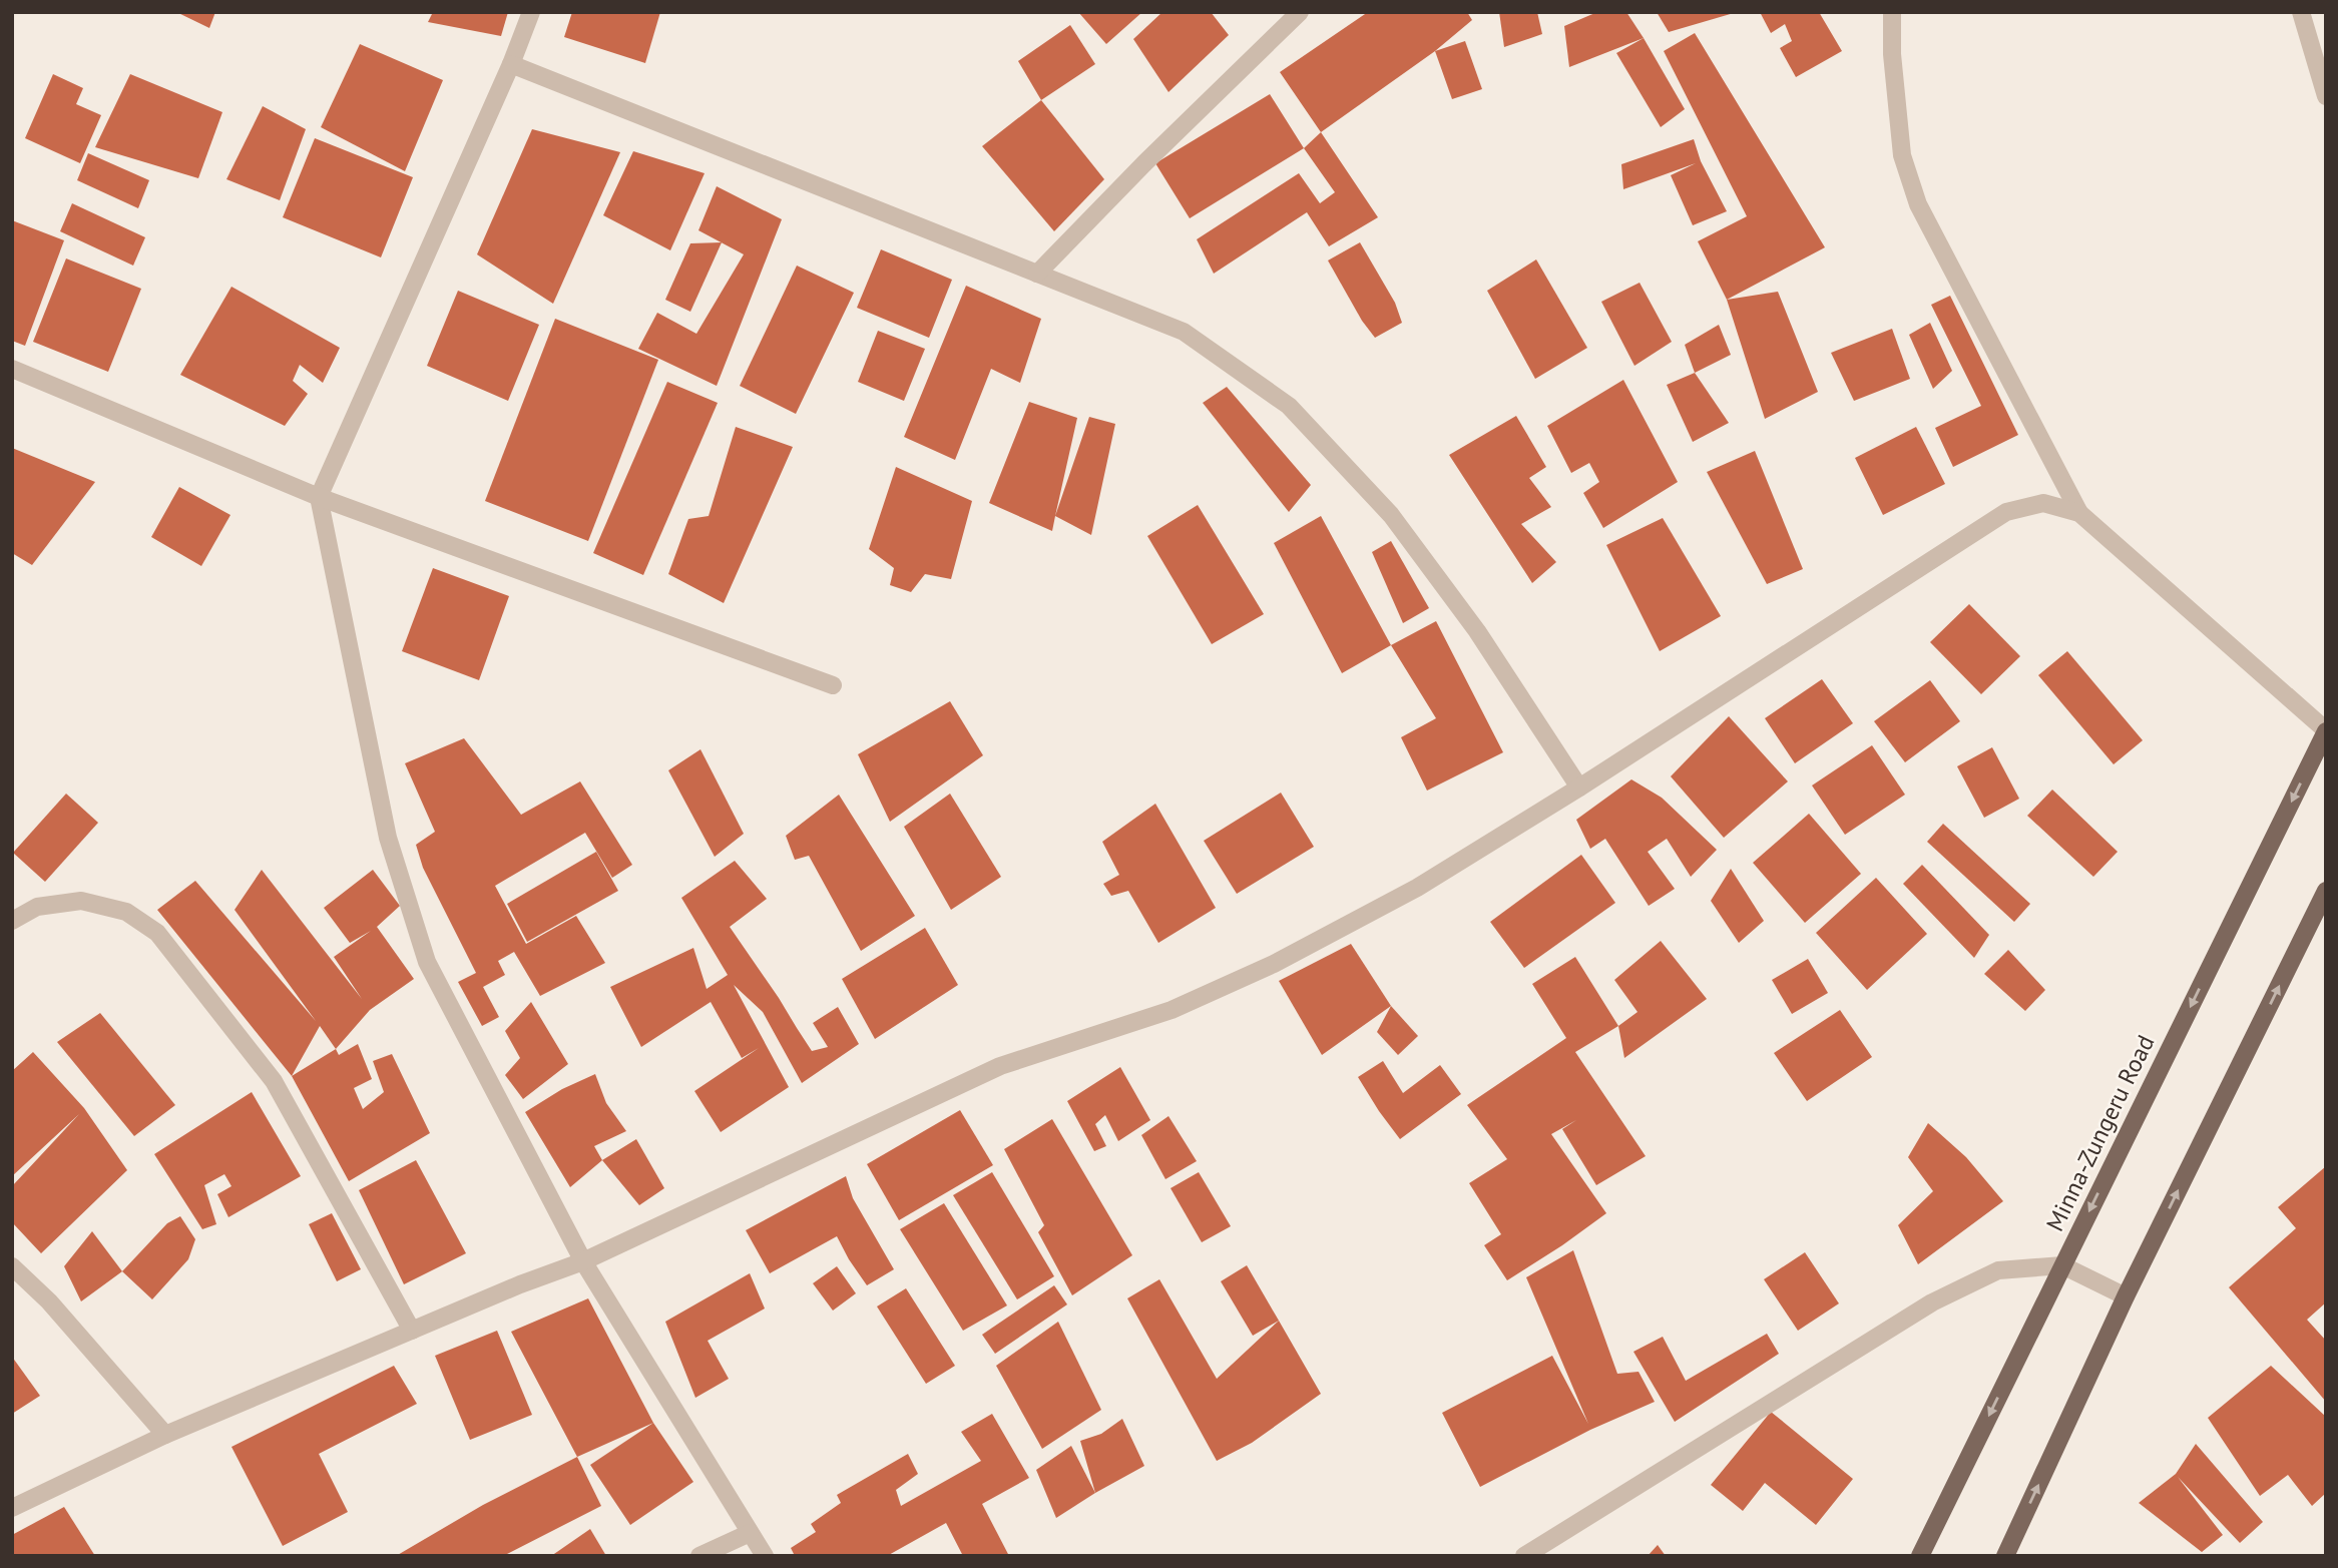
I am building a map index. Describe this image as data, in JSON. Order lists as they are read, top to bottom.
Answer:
{
  "streets": {
    "main road": ["Minna-Zungeru Road"]
  }
}
